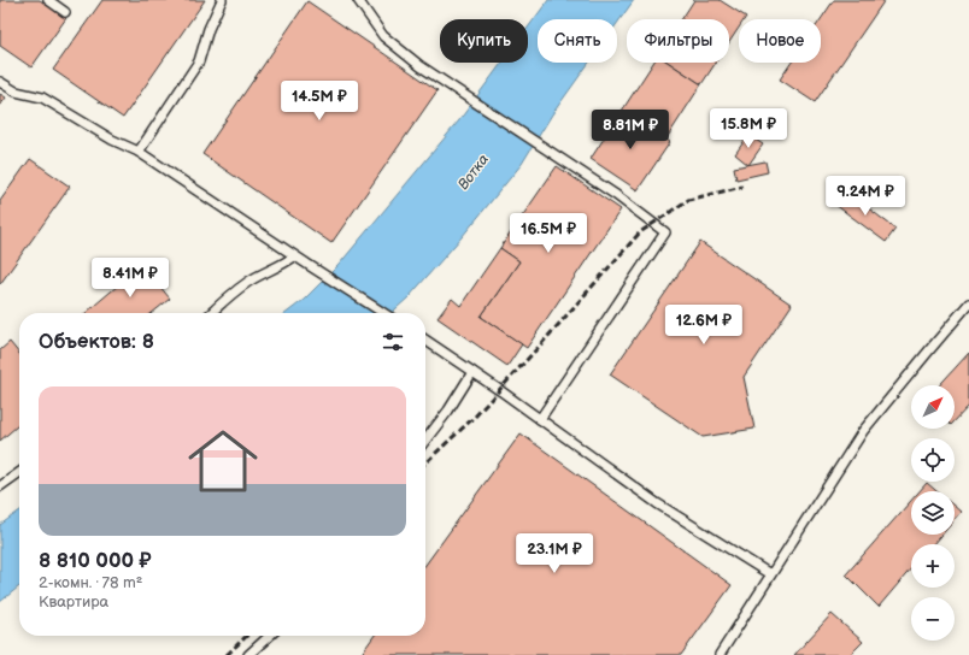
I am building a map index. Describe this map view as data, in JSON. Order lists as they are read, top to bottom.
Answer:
{
  "water": ["Вотка"],
  "north": "top right",
  "page": {
    "chip": [
      "Купить",
      "Снять",
      "Фильтры",
      "Новое"
    ],
    "price": [
      "14.5M ₽",
      "15.8M ₽",
      "8.81M ₽",
      "9.24M ₽",
      "16.5M ₽",
      "8.41M ₽",
      "12.6M ₽",
      "23.1M ₽"
    ],
    "heading": "Объектов: 8",
    "list": [
      {
        "name": "8 810 000 ₽",
        "note": "2-комн. · 78 m² · Квартира"
      }
    ],
    "map_buttons": ["+", "−"]
  }
}
